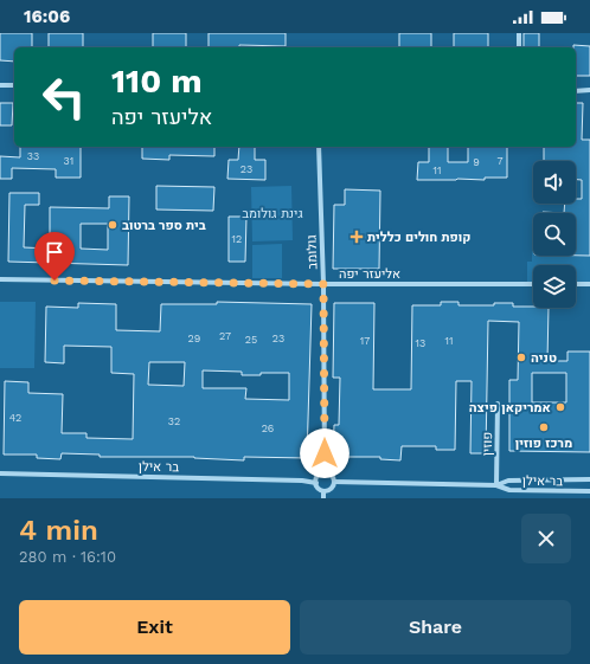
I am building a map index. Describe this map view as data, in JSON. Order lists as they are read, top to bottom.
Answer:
{
  "streets": {
    "street": [
      "גולומב",
      "אליעזר יפה",
      "פוזין",
      "בר אילן"
    ]
  },
  "crossings": [
    ["גולומב", "אליעזר יפה"],
    ["גולומב", "בר אילן"],
    ["פוזין", "בר אילן"]
  ],
  "parks": ["גינת גולומב"],
  "places": {
    "other": [
      "בית ספר ברטוב",
      "טניה",
      "אמריקאן פיצה",
      "מרכז פוזין"
    ],
    "health": ["קופת חולים כללית"]
  },
  "house_numbers": [
    "33",
    "31",
    "7",
    "9",
    "23",
    "11",
    "12",
    "27",
    "29",
    "23",
    "25",
    "17",
    "11",
    "13",
    "42",
    "32",
    "26"
  ],
  "page": {
    "status": "16:06",
    "turn": ["110 m", "אליעזר יפה"],
    "heading": ["4 min", "280 m · 16:10"],
    "buttons": ["Exit", "Share"]
  }
}
